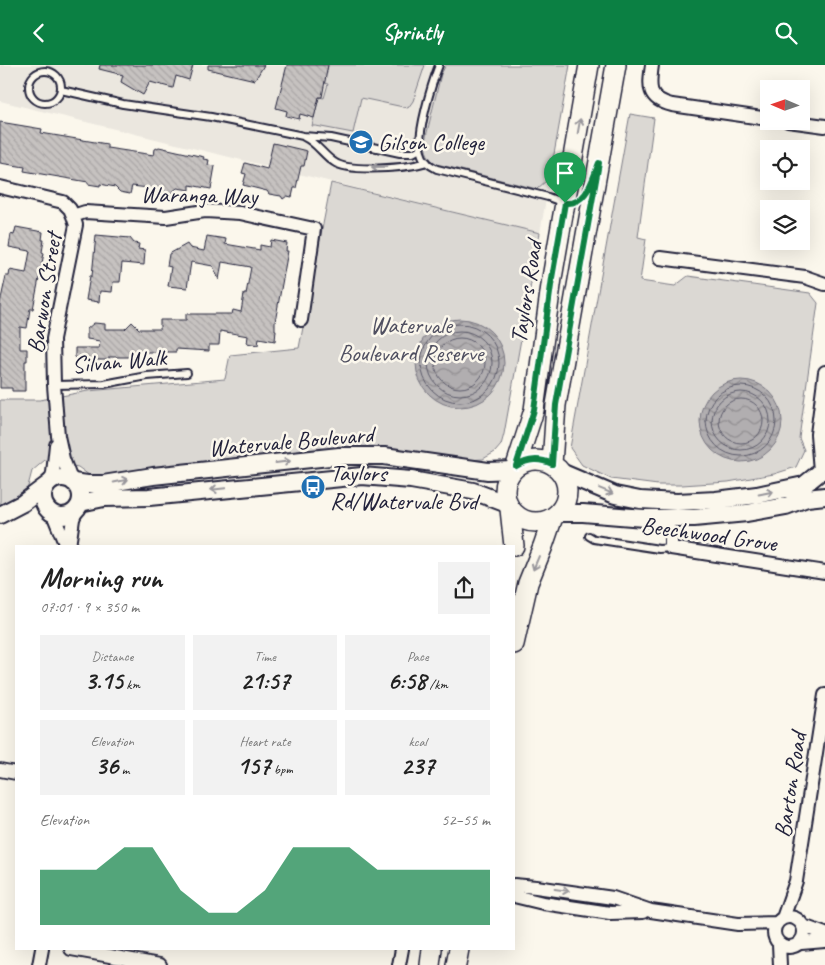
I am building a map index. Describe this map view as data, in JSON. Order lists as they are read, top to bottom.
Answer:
{
  "streets": {
    "main road": ["Taylors Road"],
    "street": [
      "Waranga Way",
      "Barwon Street",
      "Watervale Boulevard",
      "Beechwood Grove",
      "Barton Road"
    ],
    "lane": ["Silvan Walk"]
  },
  "crossings": [
    ["Waranga Way", "Barwon Street"],
    ["Taylors Road", "Watervale Boulevard"],
    ["Barwon Street", "Silvan Walk"],
    ["Barwon Street", "Watervale Boulevard"]
  ],
  "parks": ["Watervale Boulevard Reserve"],
  "places": {
    "school or university": ["Gilson College"],
    "bus stop": ["Taylors Rd/Watervale Bvd"]
  },
  "north": "left",
  "page": {
    "header": "Sprintly",
    "heading": ["Morning run", "07:01 · 9 × 350 m"],
    "stats": [
      ["Distance", "3.15 km"],
      ["Time", "21:57"],
      ["Pace", "6:58 /km"],
      ["Elevation", "36 m"],
      ["Heart rate", "157 bpm"],
      ["kcal", "237"]
    ],
    "chart": ["Elevation", "52–55 m"]
  }
}
